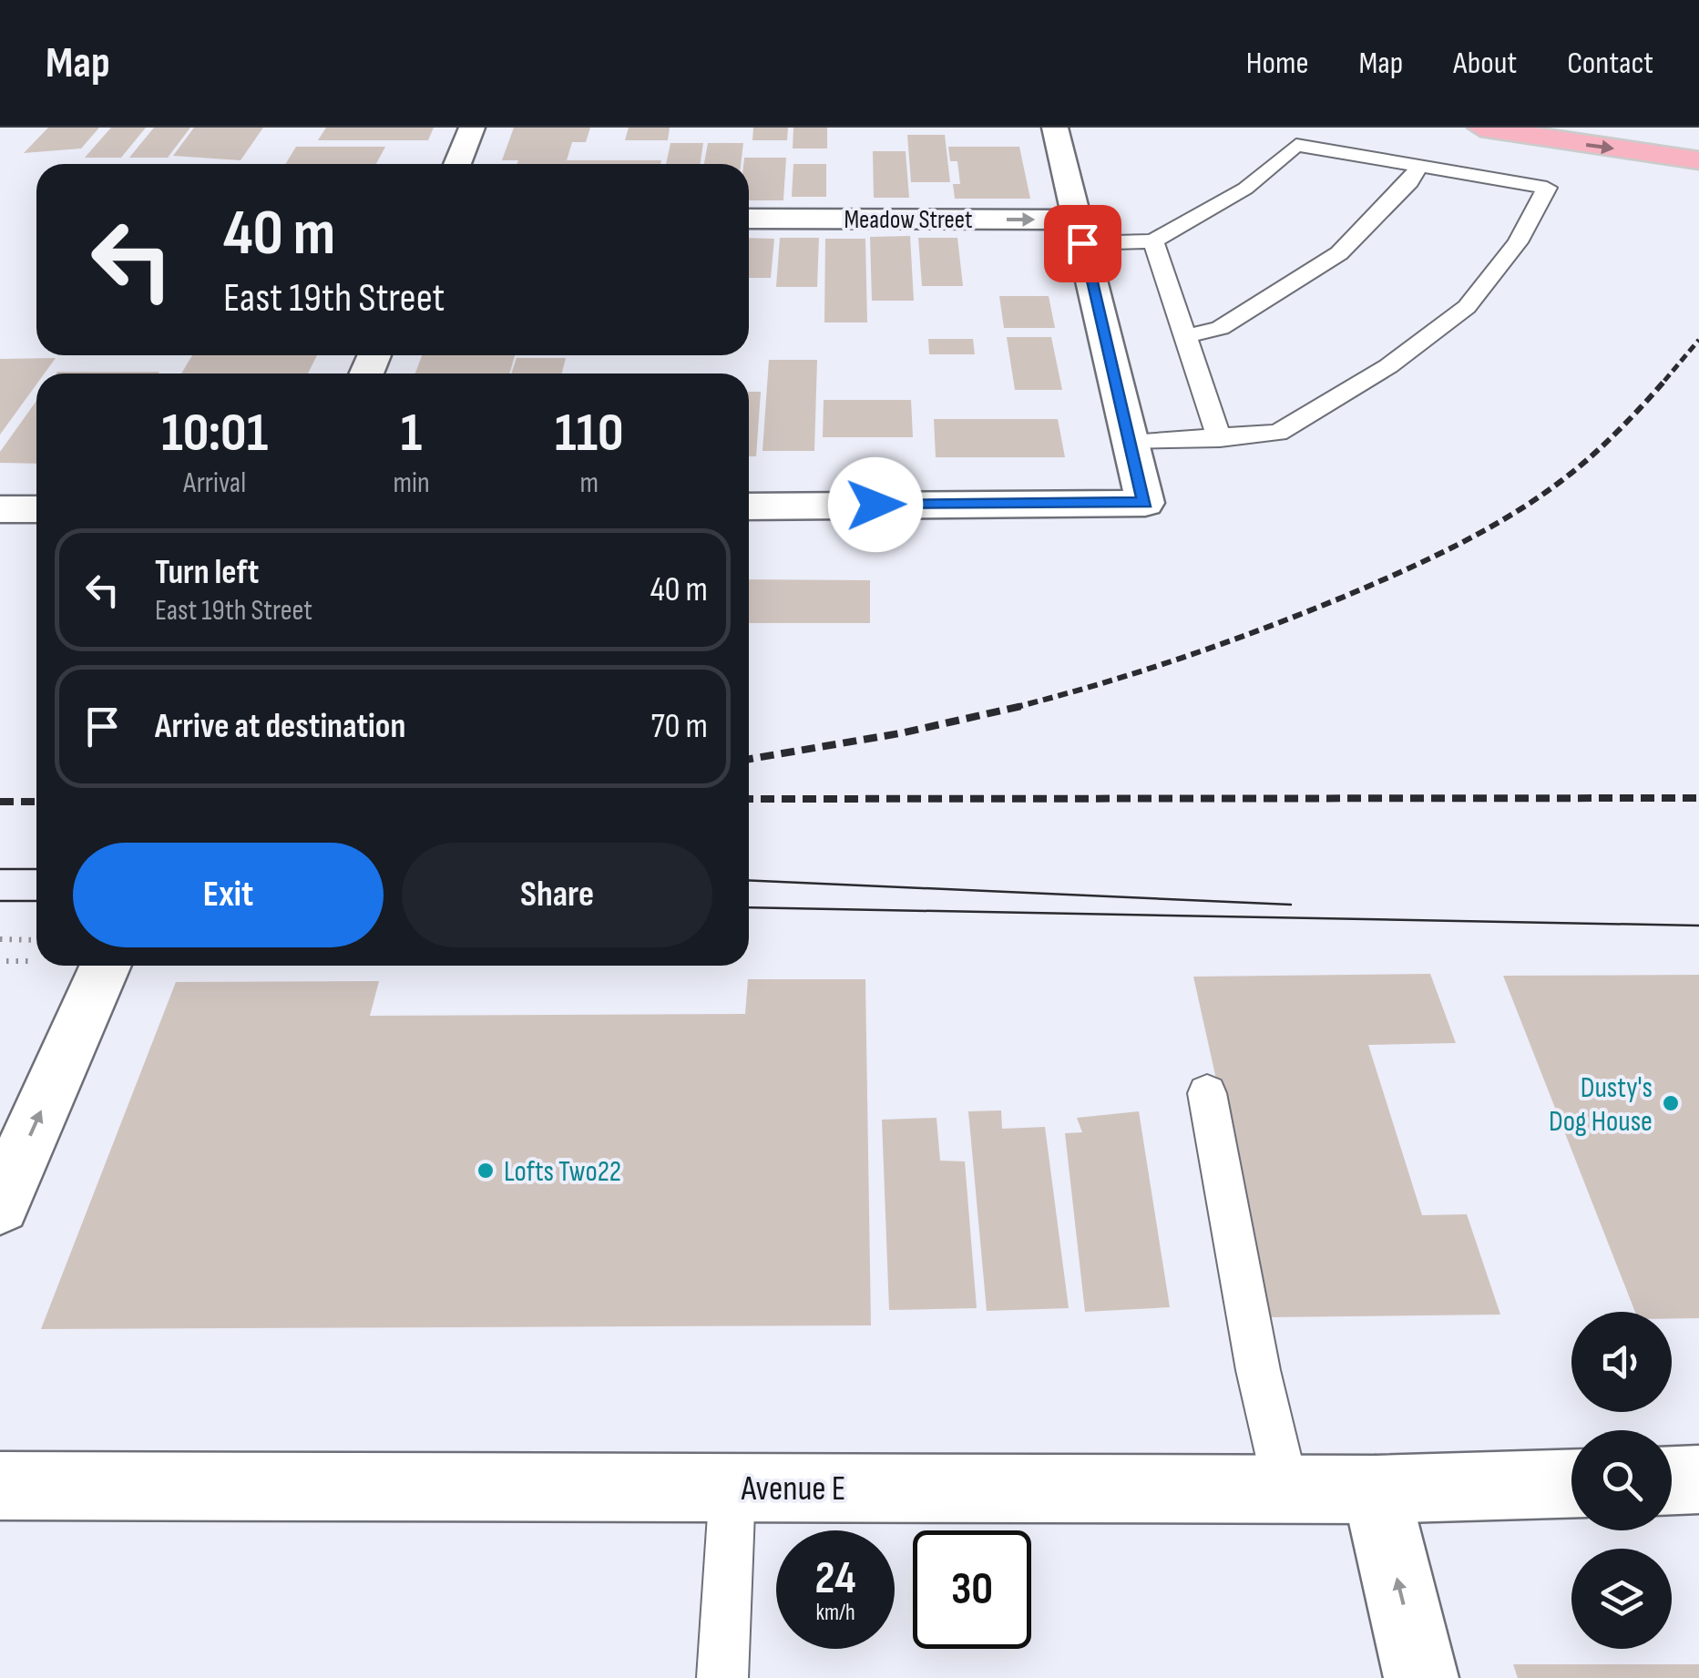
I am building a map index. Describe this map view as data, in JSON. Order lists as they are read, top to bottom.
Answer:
{
  "streets": {
    "street": ["Meadow Street", "Avenue E"]
  },
  "one_way": ["Meadow Street"],
  "places": ["Dusty's Dog House", "Lofts Two22"],
  "page": {
    "header": "Map",
    "nav": [
      "Home",
      "Map",
      "About",
      "Contact"
    ],
    "turn": ["40 m", "East 19th Street"],
    "eta": [
      "10:01",
      "Arrival",
      "1",
      "min",
      "110",
      "m"
    ],
    "list": [
      {
        "name": "Turn left",
        "note": "East 19th Street",
        "value": "40 m"
      },
      {
        "name": "Arrive at destination",
        "value": "70 m"
      }
    ],
    "buttons": ["Exit", "Share"],
    "speed": "24 km/h",
    "limit": "30"
  }
}
